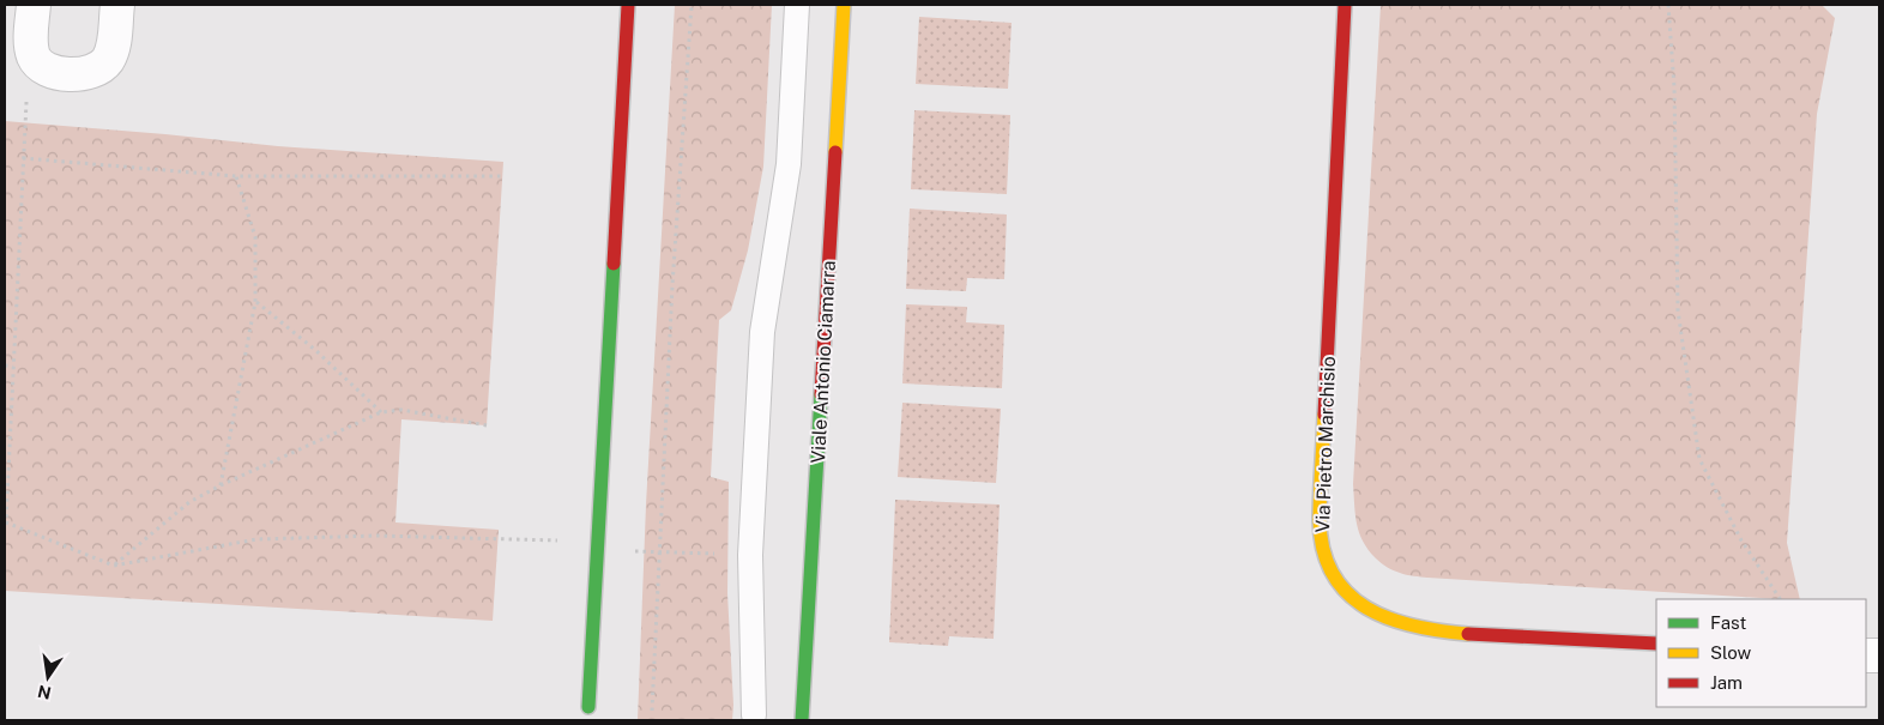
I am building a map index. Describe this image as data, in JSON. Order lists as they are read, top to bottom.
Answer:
{
  "streets": {
    "street": ["Viale Antonio Ciamarra", "Via Pietro Marchisio"]
  },
  "legend": ["Fast", "Slow", "Jam"],
  "north": "bottom"
}
